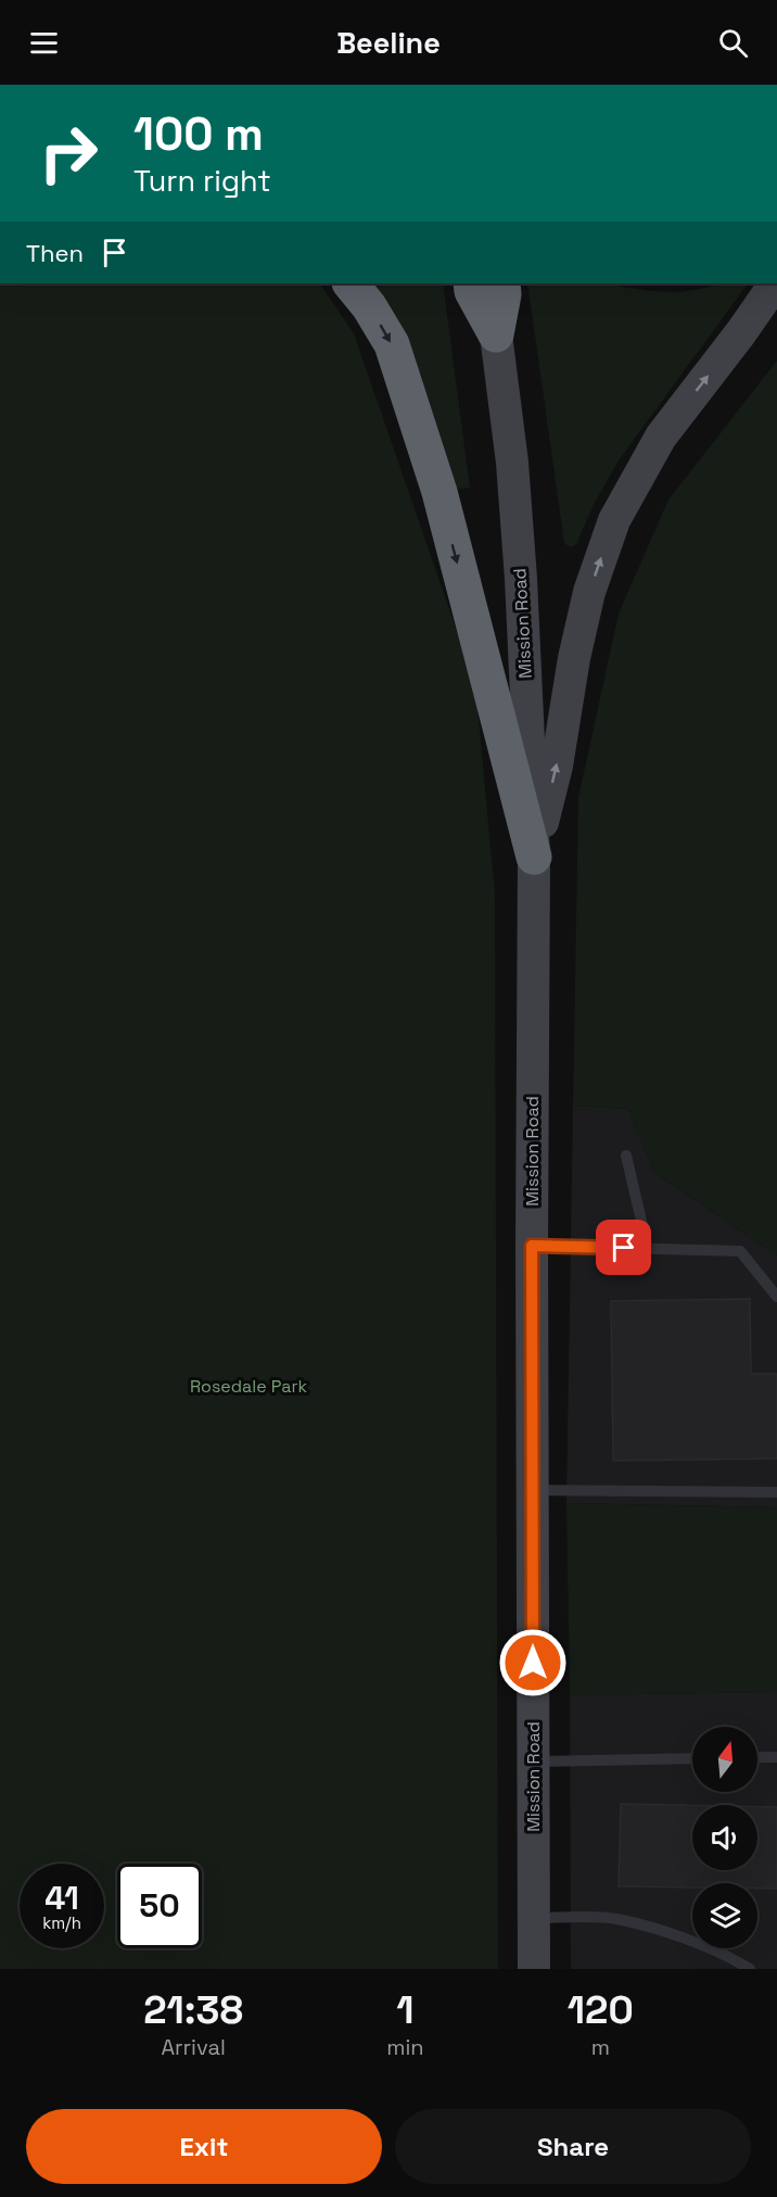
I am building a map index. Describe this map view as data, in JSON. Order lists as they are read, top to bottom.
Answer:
{
  "streets": {
    "main road": ["Mission Road"]
  },
  "parks": ["Rosedale Park"],
  "north": "top",
  "page": {
    "header": "Beeline",
    "turn": ["100 m", "Turn right"],
    "then": "Then",
    "speed": "41 km/h",
    "limit": "50",
    "eta": [
      "21:38",
      "Arrival",
      "1",
      "min",
      "120",
      "m"
    ],
    "buttons": ["Exit", "Share"]
  }
}
